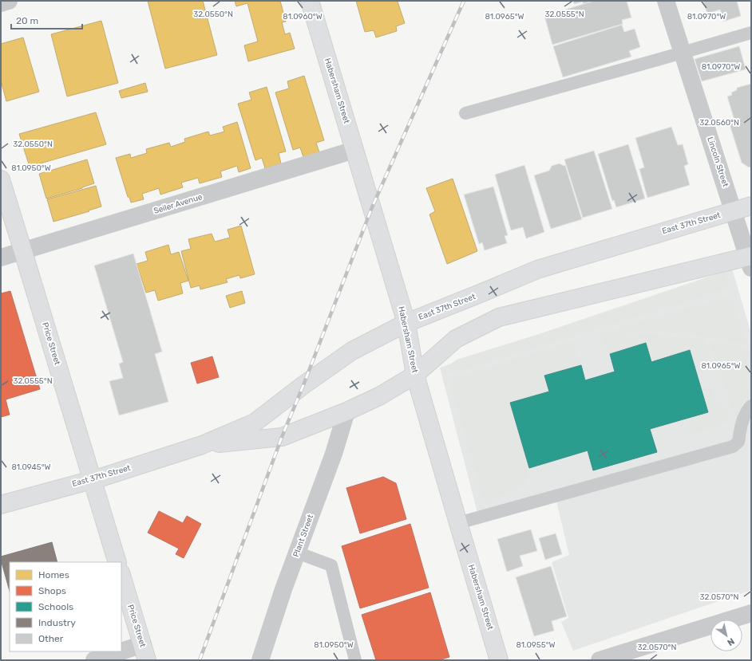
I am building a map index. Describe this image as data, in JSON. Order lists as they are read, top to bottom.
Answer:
{
  "streets": {
    "main road": ["Habersham Street", "East 37th Street", "Price Street"],
    "street": ["Lincoln Street", "Seiler Avenue", "Plant Street"]
  },
  "crossings": [
    ["Habersham Street", "Seiler Avenue"],
    ["Habersham Street", "East 37th Street"],
    ["Lincoln Street", "East 37th Street"],
    ["Seiler Avenue", "Price Street"],
    ["East 37th Street", "Price Street"],
    ["East 37th Street", "Plant Street"]
  ],
  "legend": [
    "Homes",
    "Shops",
    "Schools",
    "Industry",
    "Other"
  ],
  "scale_bar": "20 m",
  "north": "bottom right",
  "coordinates": [
    "32.0550°N",
    "32.0555°N",
    "81.0960°W",
    "81.0965°W",
    "81.0970°W",
    "32.0560°N",
    "81.0950°W",
    "81.0945°W",
    "32.0570°N",
    "81.0955°W"
  ]
}
